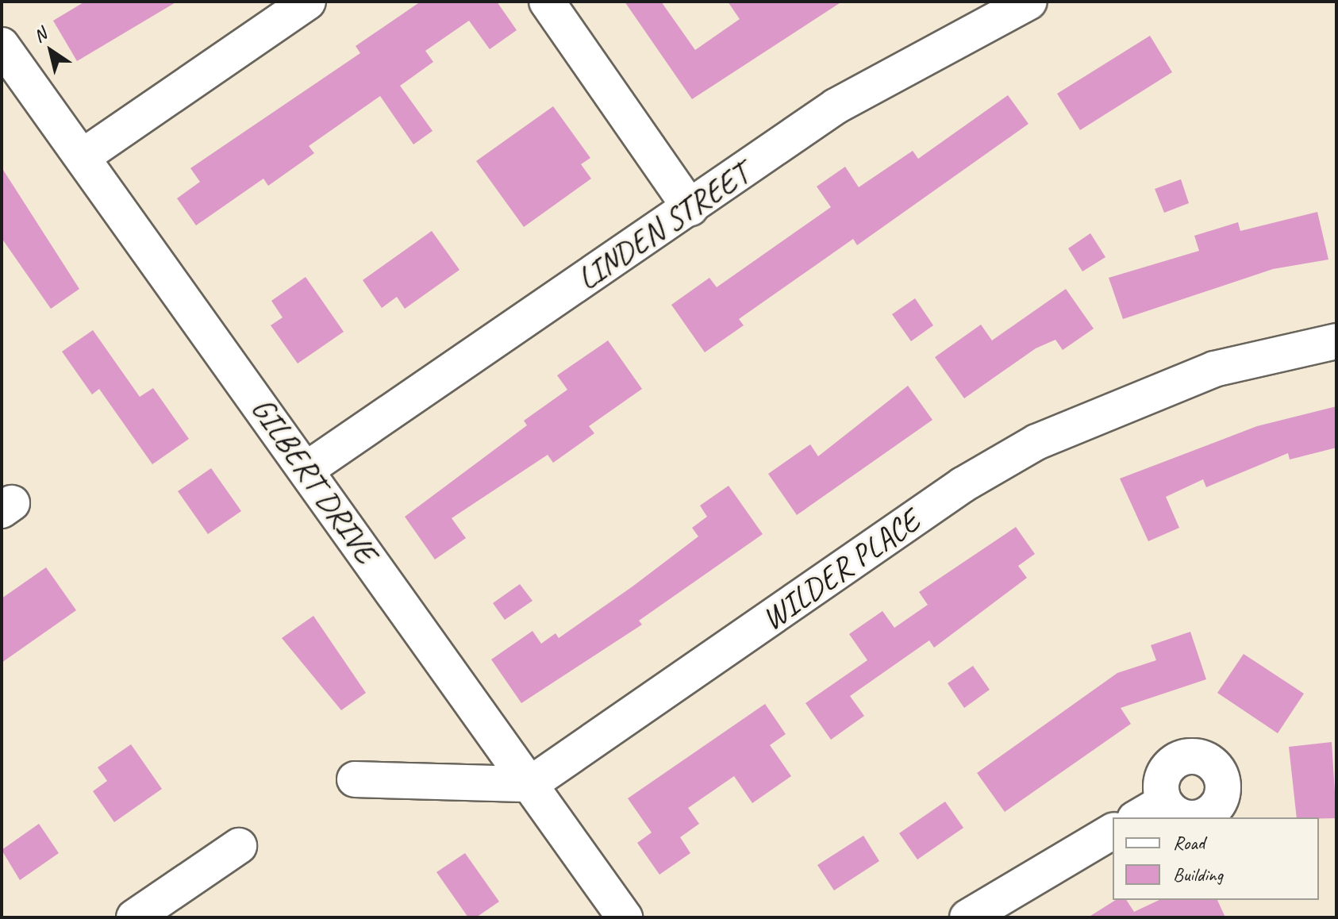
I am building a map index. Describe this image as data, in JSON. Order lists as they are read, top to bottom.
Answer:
{
  "streets": {
    "street": ["LINDEN STREET", "GILBERT DRIVE", "WILDER PLACE"]
  },
  "crossings": [
    ["LINDEN STREET", "GILBERT DRIVE"],
    ["GILBERT DRIVE", "WILDER PLACE"]
  ],
  "legend": ["Road", "Building"],
  "north": "top left"
}
